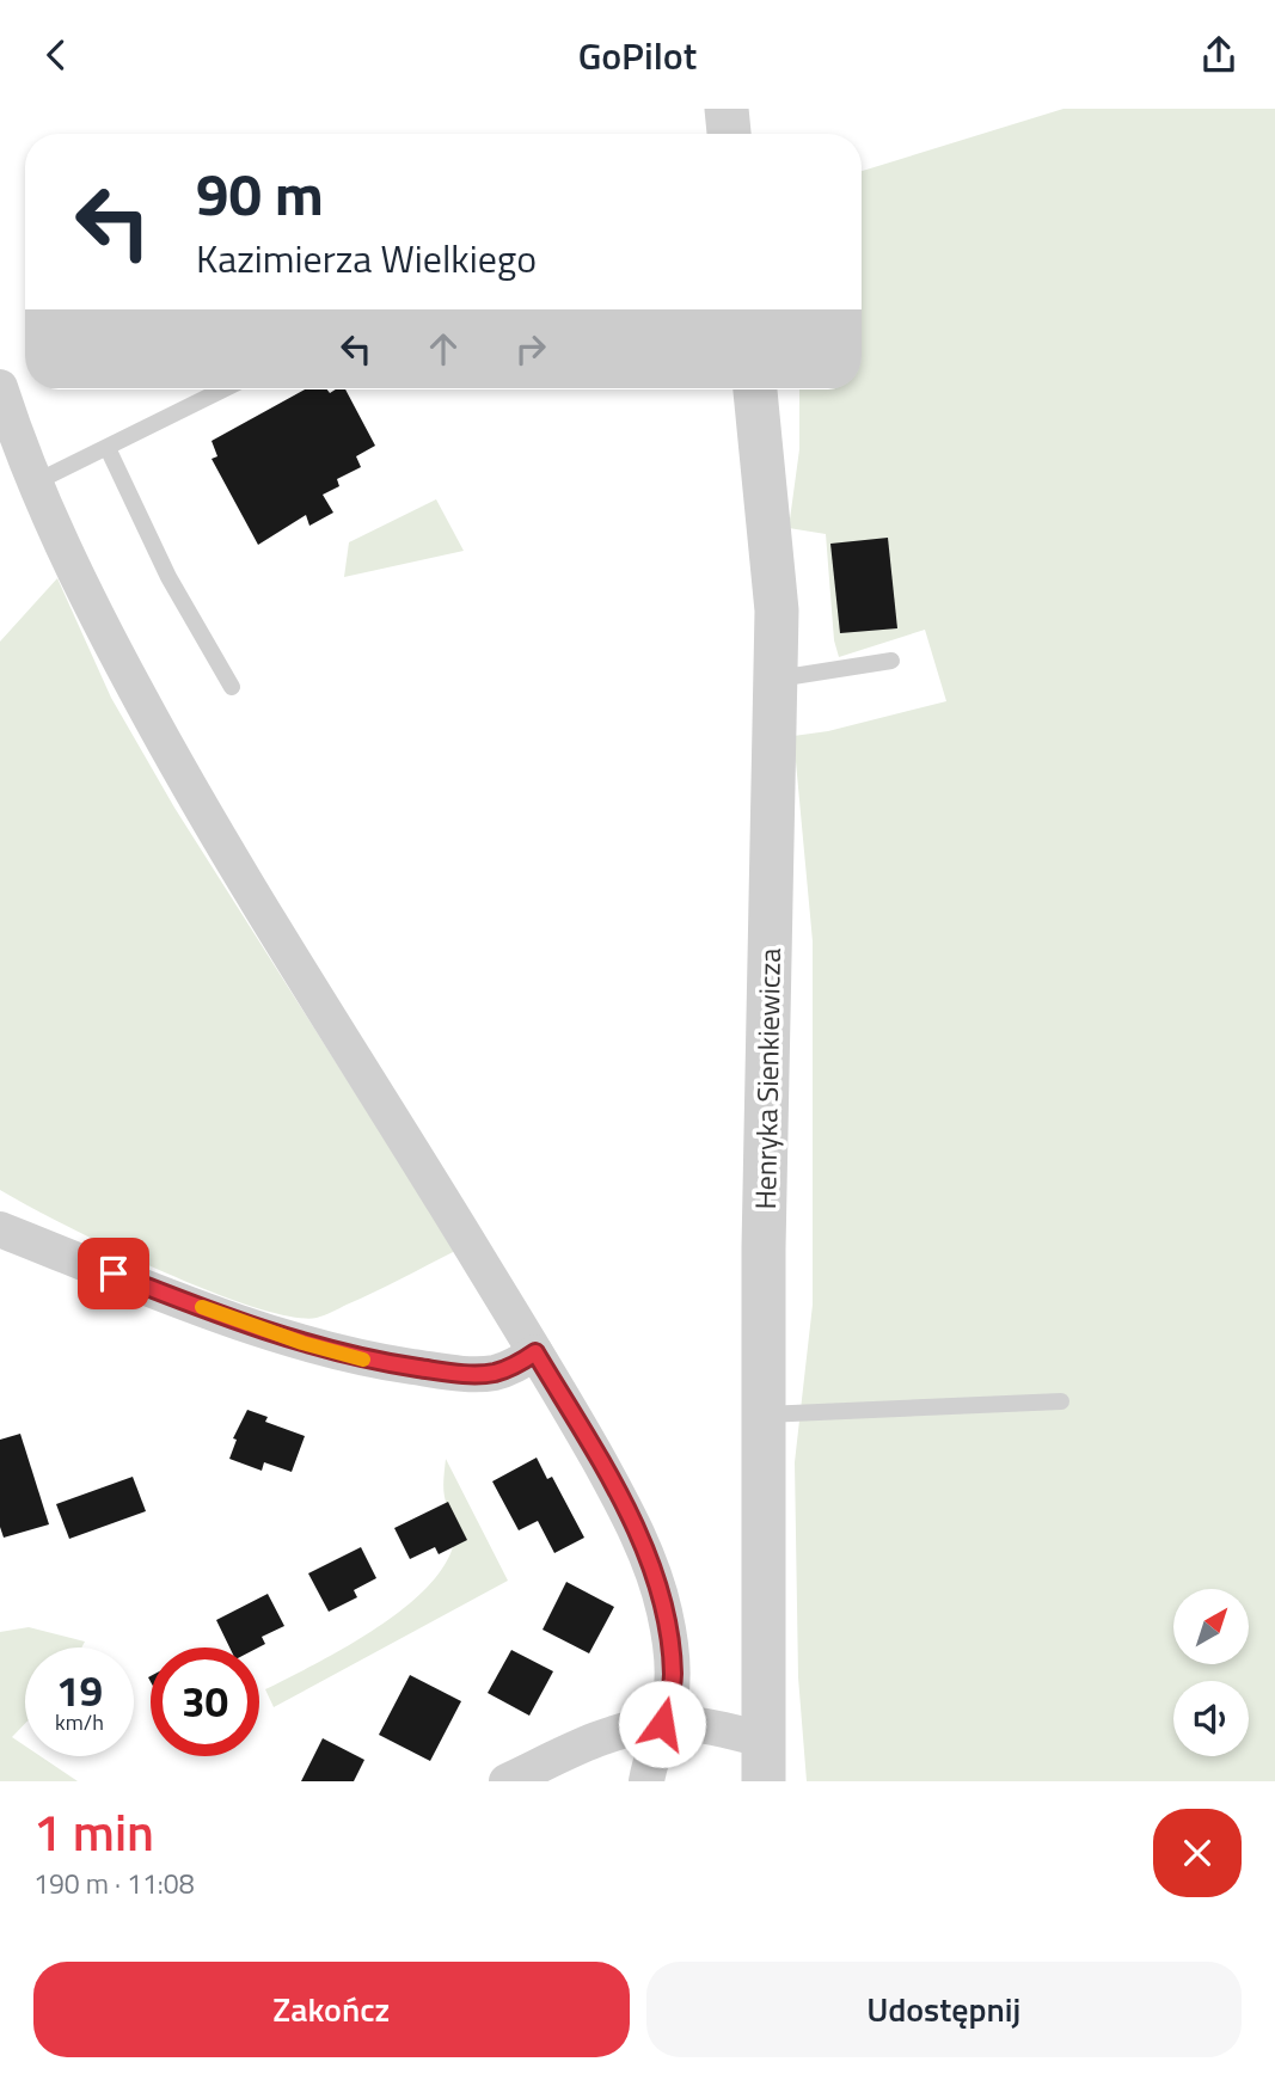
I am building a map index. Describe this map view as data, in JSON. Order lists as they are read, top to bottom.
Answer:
{
  "streets": {
    "street": ["Henryka Sienkiewicza"]
  },
  "north": "top right",
  "page": {
    "header": "GoPilot",
    "turn": ["90 m", "Kazimierza Wielkiego"],
    "speed": "19 km/h",
    "limit": "30",
    "heading": ["1 min", "190 m · 11:08"],
    "buttons": ["Zakończ", "Udostępnij"]
  }
}
